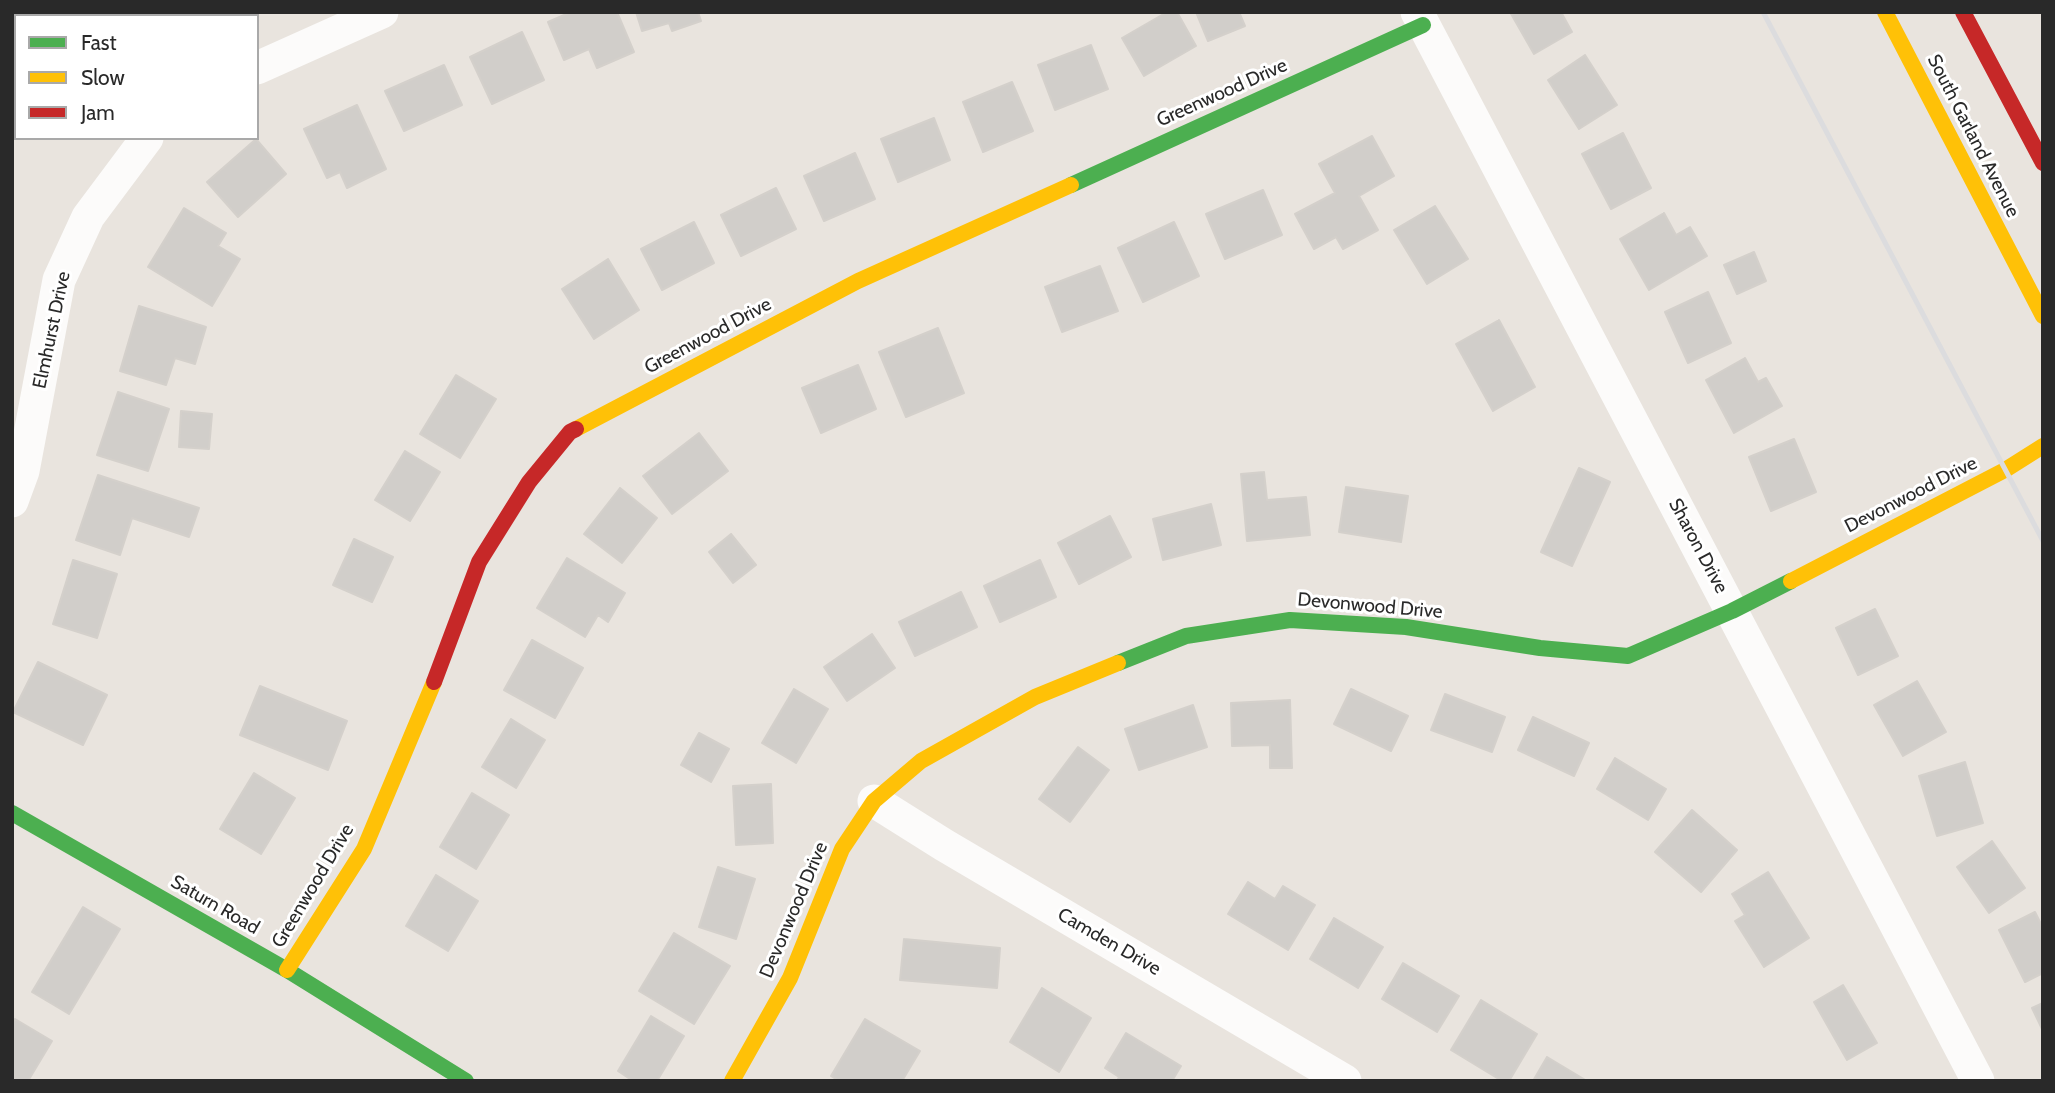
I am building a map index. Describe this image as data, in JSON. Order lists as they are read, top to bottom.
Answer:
{
  "streets": {
    "street": [
      "Greenwood Drive",
      "South Garland Avenue",
      "Elmhurst Drive",
      "Devonwood Drive",
      "Sharon Drive",
      "Saturn Road",
      "Camden Drive"
    ]
  },
  "crossings": [
    ["Greenwood Drive", "Sharon Drive"],
    ["Greenwood Drive", "Saturn Road"],
    ["Devonwood Drive", "Sharon Drive"],
    ["Devonwood Drive", "Camden Drive"]
  ],
  "legend": ["Fast", "Slow", "Jam"]
}
